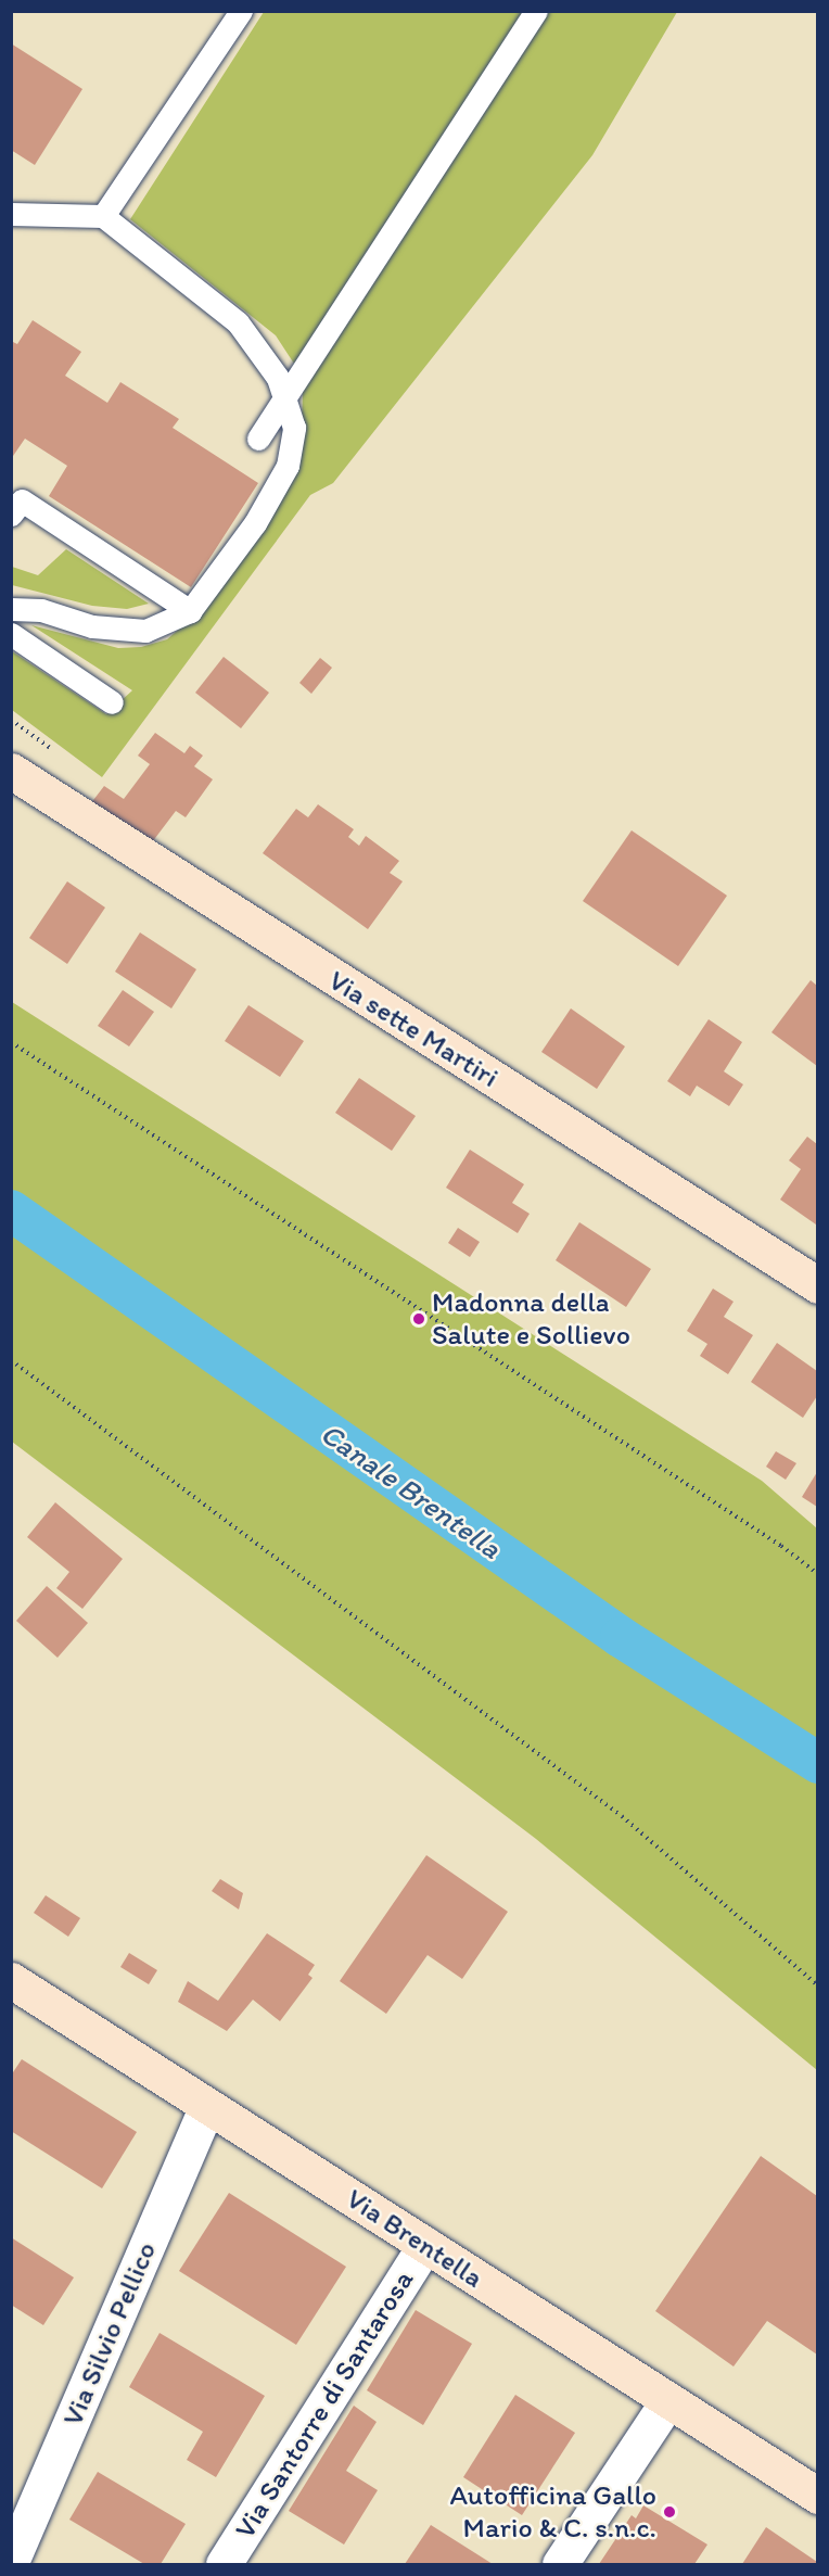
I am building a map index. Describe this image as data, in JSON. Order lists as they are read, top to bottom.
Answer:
{
  "streets": {
    "main road": ["Via sette Martiri", "Via Brentella"],
    "street": ["Via Silvio Pellico", "Via Santorre di Santarosa"]
  },
  "crossings": [
    ["Via Brentella", "Via Silvio Pellico"],
    ["Via Brentella", "Via Santorre di Santarosa"]
  ],
  "water": ["Canale Brentella"],
  "places": ["Madonna della Salute e Sollievo", "Autofficina Gallo Mario & C. s.n.c."]
}
